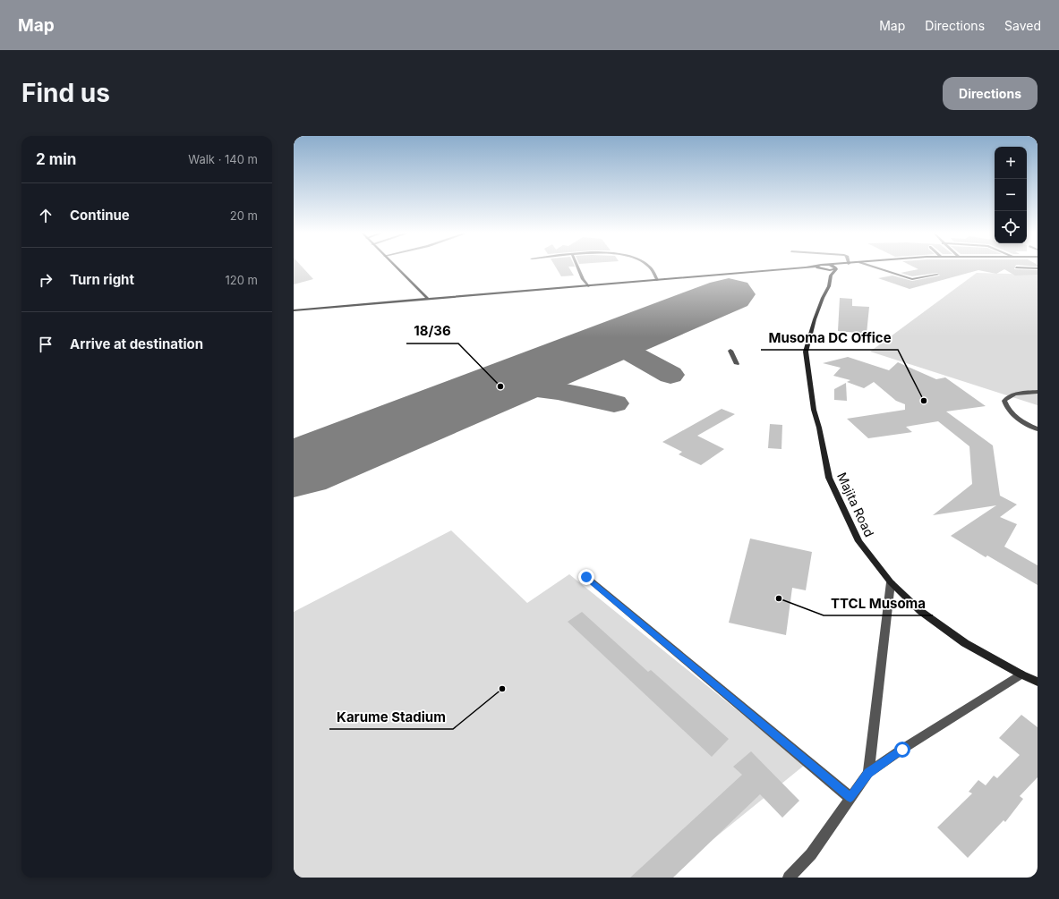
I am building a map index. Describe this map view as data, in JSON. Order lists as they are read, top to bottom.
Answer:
{
  "streets": {
    "main road": ["Majita Road"]
  },
  "places": [
    "18/36",
    "Musoma DC Office",
    "TTCL Musoma",
    "Karume Stadium"
  ],
  "page": {
    "header": "Map",
    "nav": ["Map", "Directions", "Saved"],
    "buttons": "Directions",
    "title": "Find us",
    "heading": ["2 min", "Walk · 140 m"],
    "map_buttons": ["+", "−"],
    "list": [
      ["Continue", "20 m"],
      ["Turn right", "120 m"],
      "Arrive at destination"
    ]
  }
}
